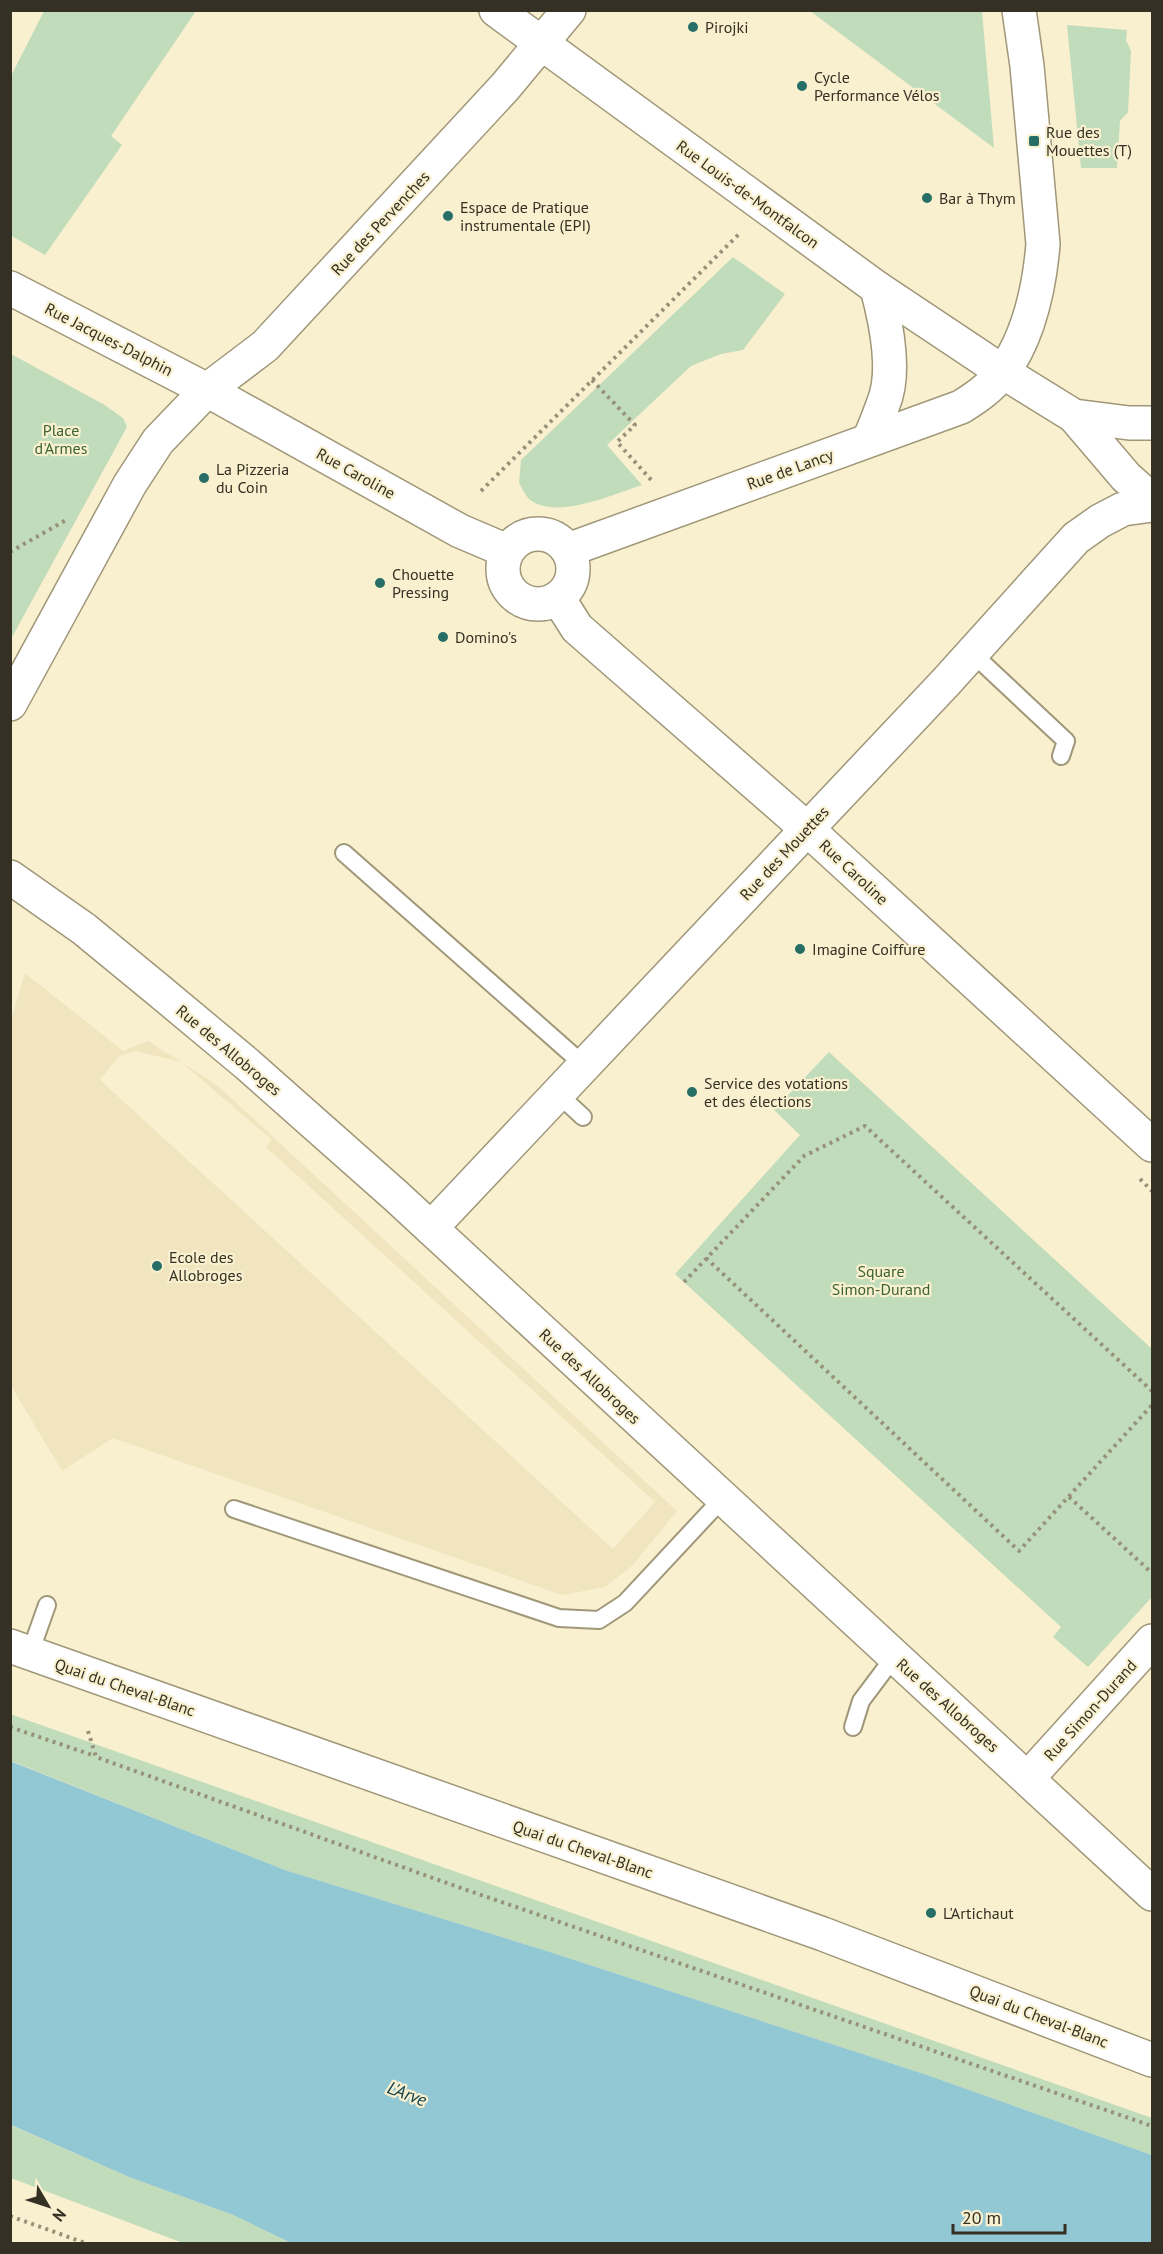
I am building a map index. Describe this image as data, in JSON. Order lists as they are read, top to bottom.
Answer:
{
  "streets": {
    "street": [
      "Rue Louis-de-Montfalcon",
      "Rue des Pervenches",
      "Rue Jacques-Dalphin",
      "Rue de Lancy",
      "Rue Caroline",
      "Rue des Mouettes",
      "Rue des Allobroges",
      "Quai du Cheval-Blanc",
      "Rue Simon-Durand"
    ]
  },
  "crossings": [
    ["Rue Louis-de-Montfalcon", "Rue des Pervenches"],
    ["Rue Louis-de-Montfalcon", "Rue de Lancy"],
    ["Rue des Pervenches", "Rue Jacques-Dalphin"],
    ["Rue des Pervenches", "Rue Caroline"],
    ["Rue Jacques-Dalphin", "Rue Caroline"],
    ["Rue de Lancy", "Rue Caroline"],
    ["Rue Caroline", "Rue des Mouettes"],
    ["Rue des Mouettes", "Rue des Allobroges"],
    ["Rue des Allobroges", "Rue Simon-Durand"]
  ],
  "water": ["L'Arve"],
  "parks": ["Place d'Armes", "Square Simon-Durand"],
  "places": {
    "other": [
      "Pirojki",
      "Cycle Performance Vélos",
      "Bar à Thym",
      "Espace de Pratique instrumentale (EPI)",
      "La Pizzeria du Coin",
      "Chouette Pressing",
      "Domino's",
      "Imagine Coiffure",
      "Service des votations et des élections",
      "Ecole des Allobroges",
      "L'Artichaut"
    ],
    "transit": ["Rue des Mouettes (T)"]
  },
  "scale_bar": "20 m",
  "north": "bottom right"
}
